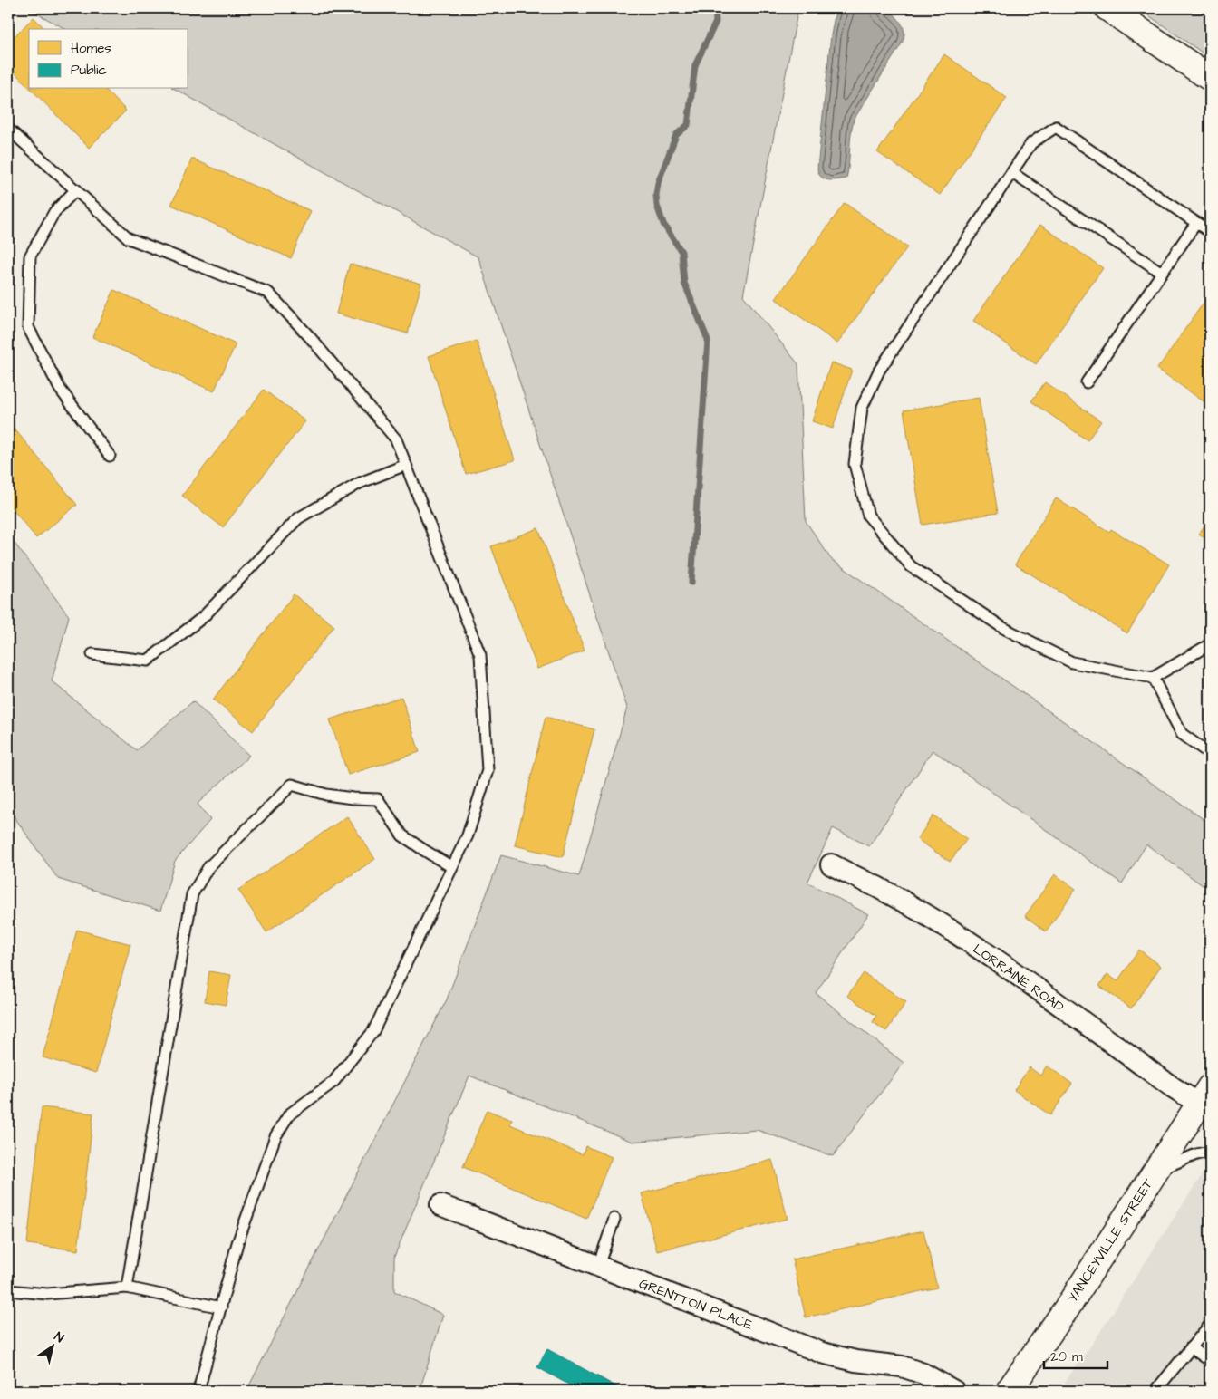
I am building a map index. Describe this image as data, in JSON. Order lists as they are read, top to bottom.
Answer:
{
  "streets": {
    "main road": ["YANCEYVILLE STREET"],
    "street": ["LORRAINE ROAD", "GRENTTON PLACE"]
  },
  "crossings": [
    ["LORRAINE ROAD", "YANCEYVILLE STREET"]
  ],
  "legend": ["Homes", "Public"],
  "scale_bar": "20 m",
  "north": "top right"
}
